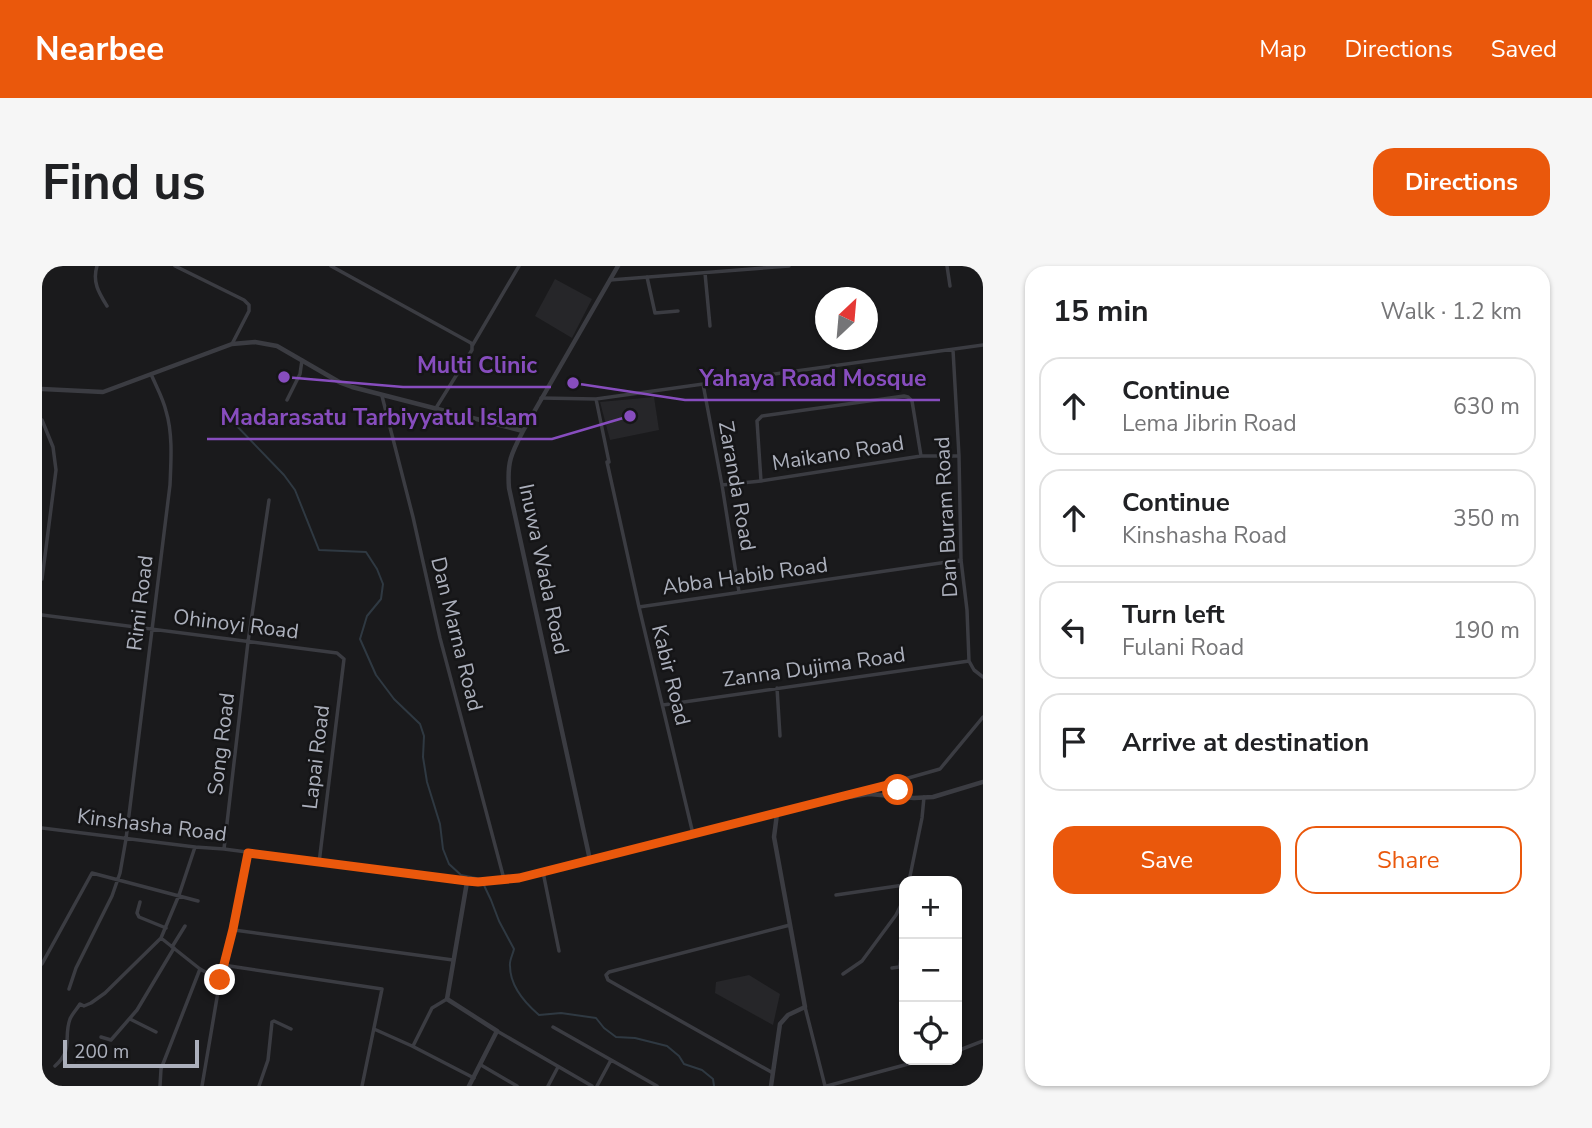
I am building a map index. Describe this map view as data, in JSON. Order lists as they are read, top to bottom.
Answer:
{
  "streets": {
    "street": [
      "Maikano Road",
      "Zaranda Road",
      "Dan Buram Road",
      "Inuwa Wada Road",
      "Abba Habib Road",
      "Rimi Road",
      "Ohinoyi Road",
      "Dan Marna Road",
      "Zanna Dujima Road",
      "Kabir Road",
      "Song Road",
      "Lapai Road",
      "Kinshasha Road"
    ]
  },
  "crossings": [
    ["Maikano Road", "Zaranda Road"],
    ["Maikano Road", "Dan Buram Road"],
    ["Zaranda Road", "Abba Habib Road"],
    ["Dan Buram Road", "Abba Habib Road"],
    ["Dan Buram Road", "Zanna Dujima Road"],
    ["Abba Habib Road", "Kabir Road"],
    ["Rimi Road", "Ohinoyi Road"],
    ["Rimi Road", "Kinshasha Road"],
    ["Ohinoyi Road", "Song Road"],
    ["Ohinoyi Road", "Lapai Road"],
    ["Zanna Dujima Road", "Kabir Road"],
    ["Song Road", "Kinshasha Road"],
    ["Lapai Road", "Kinshasha Road"]
  ],
  "places": ["Multi Clinic", "Yahaya Road Mosque", "Madarasatu Tarbiyyatul Islam"],
  "scale_bar": "200 m",
  "north": "top right",
  "page": {
    "header": "Nearbee",
    "nav": ["Map", "Directions", "Saved"],
    "buttons": [
      "Directions",
      ["Save", "Share"]
    ],
    "title": "Find us",
    "heading": ["15 min", "Walk · 1.2 km"],
    "list": [
      ["Continue", "Lema Jibrin Road", "630 m"],
      ["Continue", "Kinshasha Road", "350 m"],
      ["Turn left", "Fulani Road", "190 m"],
      "Arrive at destination"
    ],
    "map_buttons": ["+", "−"],
    "scale": "200 m"
  }
}
